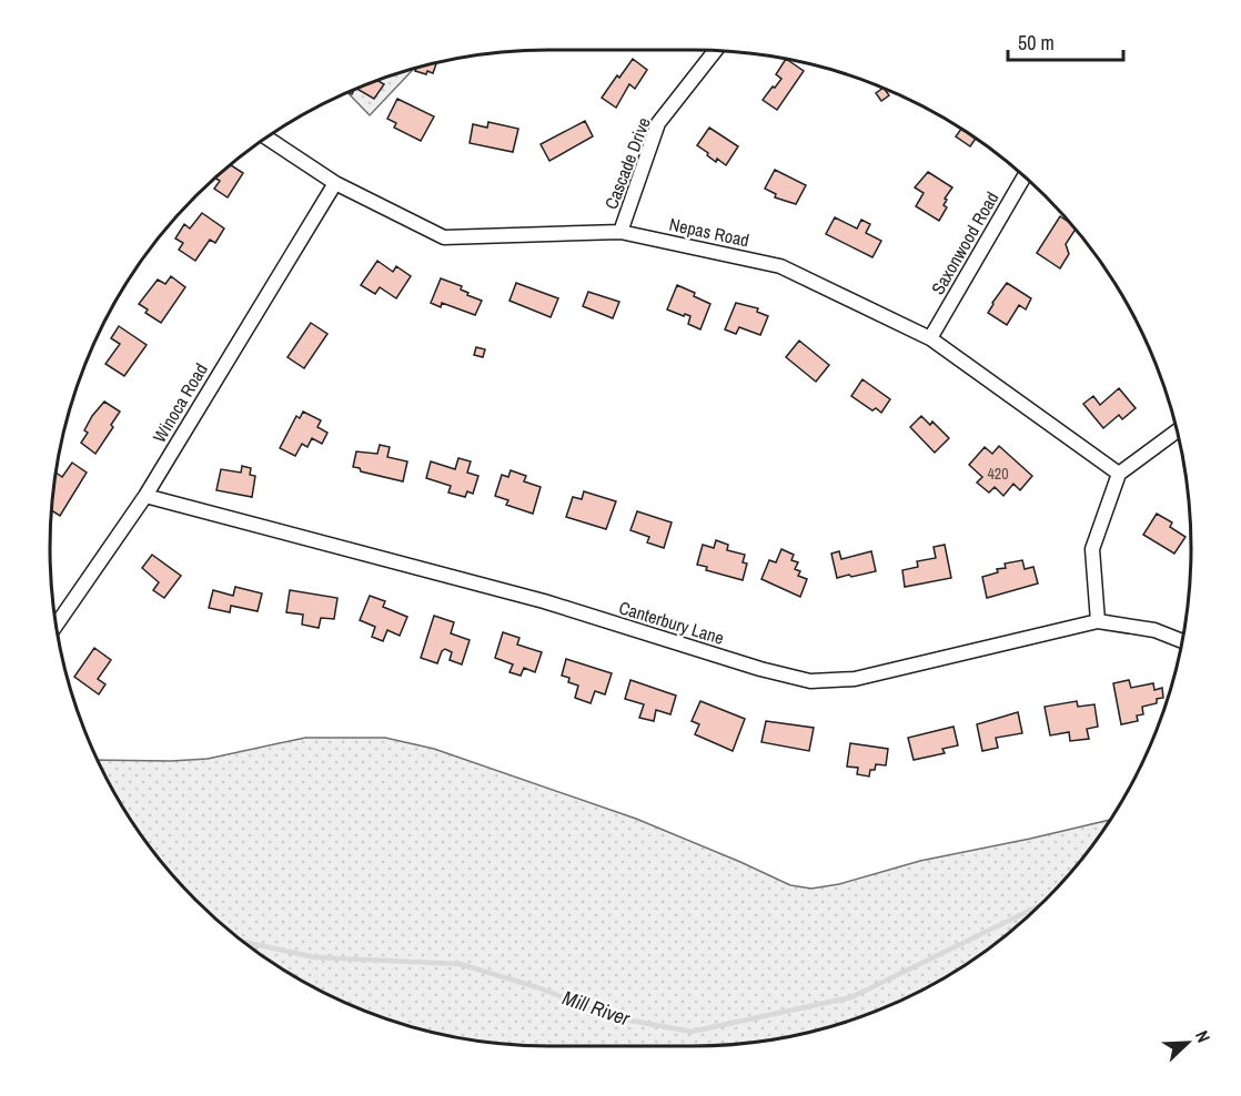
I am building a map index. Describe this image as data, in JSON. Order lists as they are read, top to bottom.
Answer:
{
  "streets": {
    "street": [
      "Cascade Drive",
      "Nepas Road",
      "Saxonwood Road",
      "Winoca Road",
      "Canterbury Lane"
    ]
  },
  "crossings": [
    ["Cascade Drive", "Nepas Road"],
    ["Nepas Road", "Saxonwood Road"],
    ["Nepas Road", "Winoca Road"],
    ["Winoca Road", "Canterbury Lane"]
  ],
  "water": ["Mill River"],
  "house_numbers": ["420"],
  "scale_bar": "50 m",
  "north": "top right"
}
